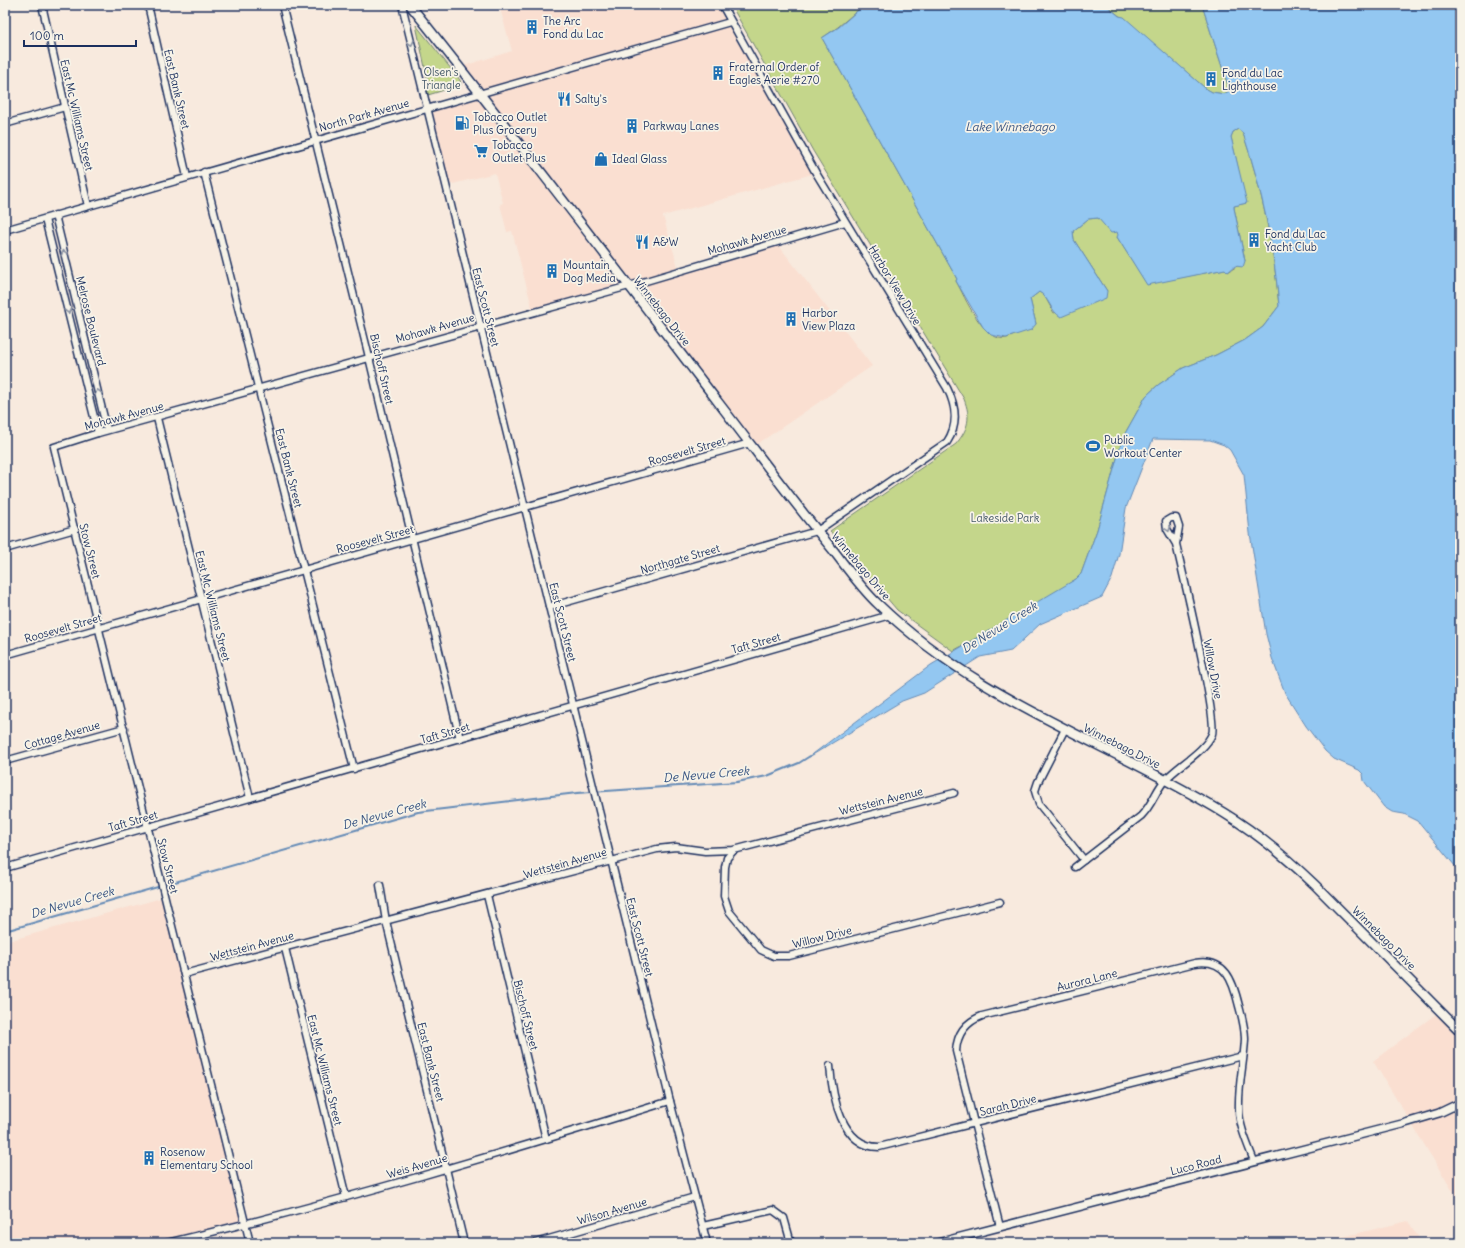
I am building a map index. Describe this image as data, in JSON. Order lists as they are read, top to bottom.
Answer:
{
  "streets": {
    "main road": ["Winnebago Drive"],
    "street": [
      "East Bank Street",
      "East Mc Williams Street",
      "North Park Avenue",
      "Mohawk Avenue",
      "Harbor View Drive",
      "East Scott Street",
      "Melrose Boulevard",
      "Bischoff Street",
      "Roosevelt Street",
      "Stow Street",
      "Northgate Street",
      "Taft Street",
      "Willow Drive",
      "Cottage Avenue",
      "Wettstein Avenue",
      "Aurora Lane",
      "Sarah Drive",
      "Luco Road",
      "Weis Avenue",
      "Wilson Avenue"
    ]
  },
  "crossings": [
    ["East Bank Street", "North Park Avenue"],
    ["East Bank Street", "Mohawk Avenue"],
    ["East Bank Street", "Roosevelt Street"],
    ["East Bank Street", "Taft Street"],
    ["East Bank Street", "Wettstein Avenue"],
    ["East Bank Street", "Weis Avenue"],
    ["East Mc Williams Street", "North Park Avenue"],
    ["East Mc Williams Street", "Mohawk Avenue"],
    ["East Mc Williams Street", "Roosevelt Street"],
    ["East Mc Williams Street", "Taft Street"],
    ["East Mc Williams Street", "Wettstein Avenue"],
    ["East Mc Williams Street", "Weis Avenue"],
    ["North Park Avenue", "Harbor View Drive"],
    ["North Park Avenue", "East Scott Street"],
    ["North Park Avenue", "Winnebago Drive"],
    ["North Park Avenue", "Melrose Boulevard"],
    ["North Park Avenue", "Bischoff Street"],
    ["Mohawk Avenue", "Harbor View Drive"],
    ["Mohawk Avenue", "East Scott Street"],
    ["Mohawk Avenue", "Winnebago Drive"],
    ["Mohawk Avenue", "Melrose Boulevard"],
    ["Mohawk Avenue", "Bischoff Street"],
    ["Mohawk Avenue", "Stow Street"],
    ["Harbor View Drive", "Winnebago Drive"],
    ["Harbor View Drive", "Northgate Street"],
    ["East Scott Street", "Roosevelt Street"],
    ["East Scott Street", "Northgate Street"],
    ["East Scott Street", "Taft Street"],
    ["East Scott Street", "Wettstein Avenue"],
    ["East Scott Street", "Weis Avenue"],
    ["East Scott Street", "Wilson Avenue"],
    ["Winnebago Drive", "Roosevelt Street"],
    ["Winnebago Drive", "Northgate Street"],
    ["Winnebago Drive", "Taft Street"],
    ["Winnebago Drive", "Willow Drive"],
    ["Bischoff Street", "Roosevelt Street"],
    ["Bischoff Street", "Taft Street"],
    ["Bischoff Street", "Wettstein Avenue"],
    ["Bischoff Street", "Weis Avenue"],
    ["Roosevelt Street", "Stow Street"],
    ["Stow Street", "Taft Street"],
    ["Stow Street", "Cottage Avenue"],
    ["Stow Street", "Wettstein Avenue"],
    ["Stow Street", "Weis Avenue"],
    ["Willow Drive", "Wettstein Avenue"],
    ["Aurora Lane", "Sarah Drive"],
    ["Aurora Lane", "Luco Road"]
  ],
  "water": ["Lake Winnebago", "De Nevue Creek"],
  "parks": ["Olsen's Triangle", "Lakeside Park"],
  "places": {
    "building": [
      "The Arc Fond du Lac",
      "Fraternal Order of Eagles Aerie #270",
      "Fond du Lac Lighthouse",
      "Parkway Lanes",
      "Fond du Lac Yacht Club",
      "Mountain Dog Media",
      "Harbor View Plaza",
      "Rosenow Elementary School"
    ],
    "restaurant": ["Salty's", "A&W"],
    "fuel station": ["Tobacco Outlet Plus Grocery"],
    "supermarket": ["Tobacco Outlet Plus"],
    "shop": ["Ideal Glass"],
    "sports": ["Public Workout Center"]
  },
  "scale_bar": "100 m"
}
